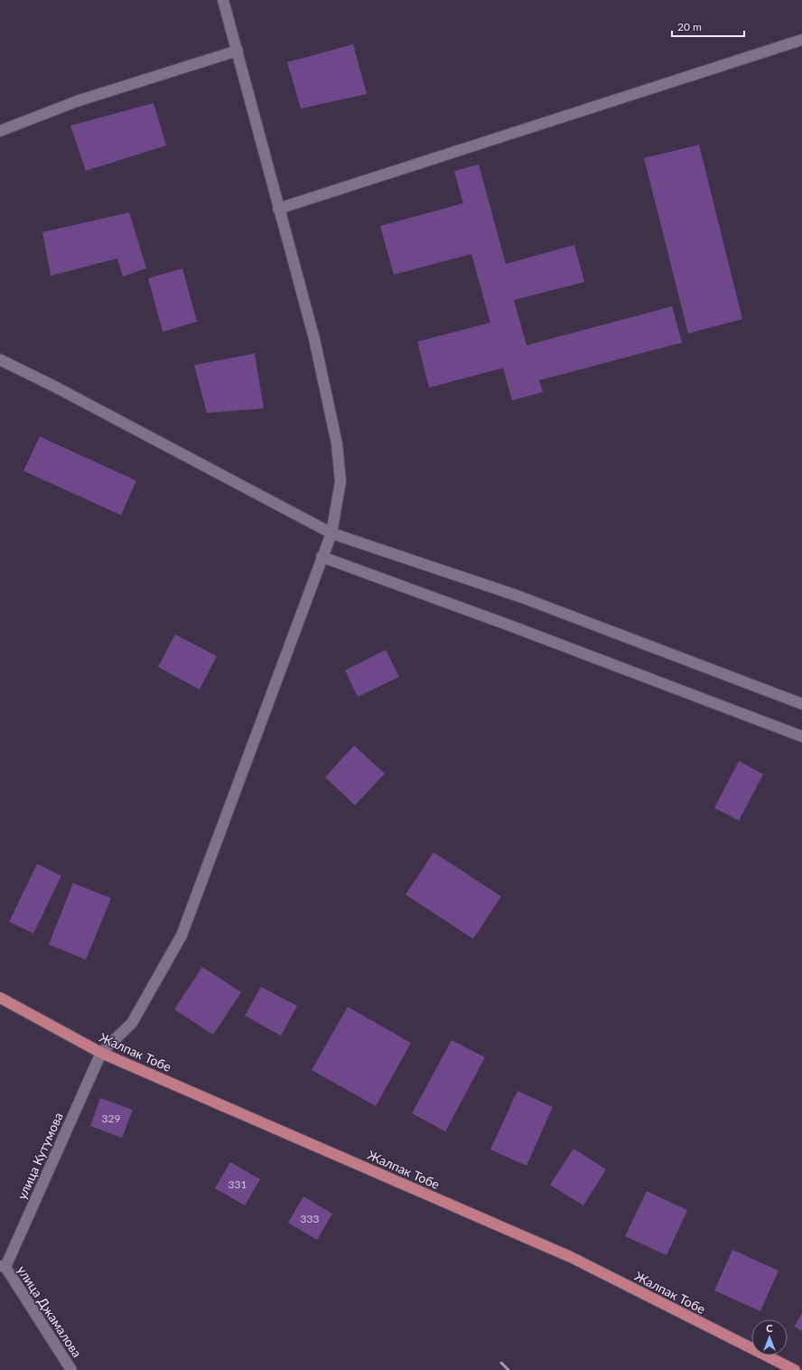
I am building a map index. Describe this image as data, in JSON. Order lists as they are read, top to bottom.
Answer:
{
  "streets": {
    "main road": ["Жалпак Тобе"],
    "street": ["улица Кутумова", "улица Джамалова"]
  },
  "crossings": [
    ["Жалпак Тобе", "улица Кутумова"],
    ["улица Кутумова", "улица Джамалова"]
  ],
  "house_numbers": ["329", "331", "333"],
  "scale_bar": "20 m",
  "north": "top"
}
